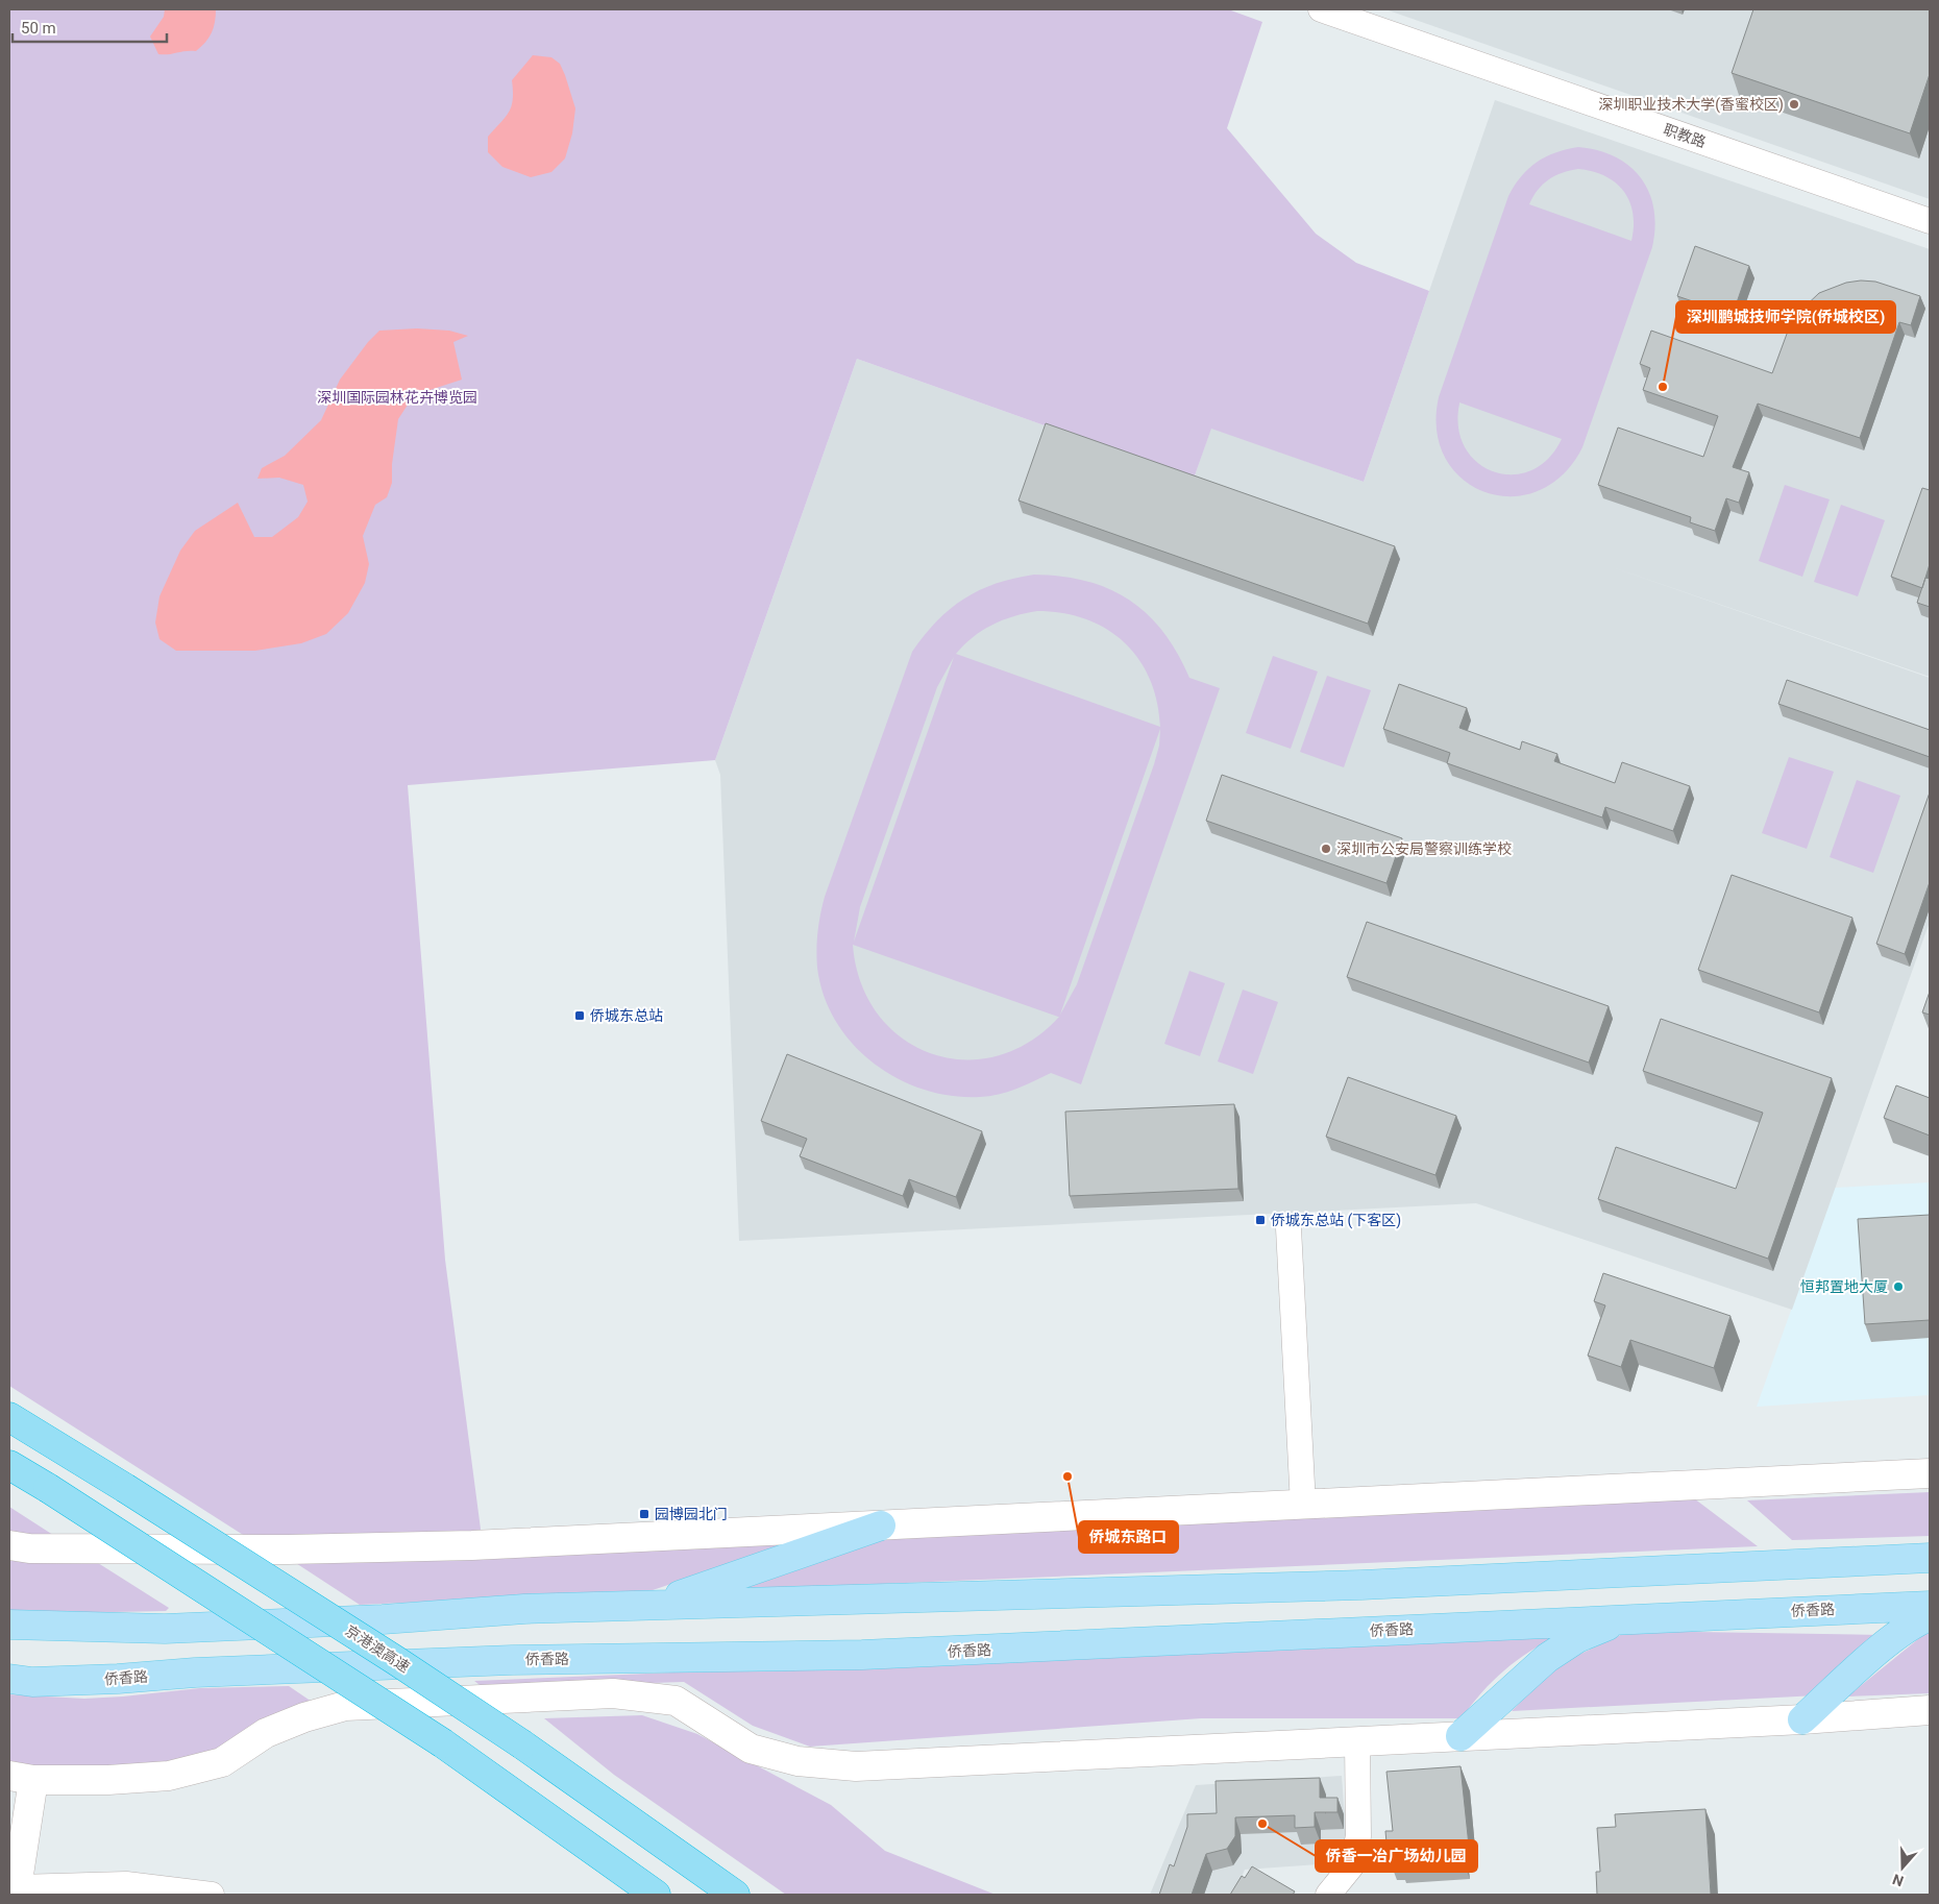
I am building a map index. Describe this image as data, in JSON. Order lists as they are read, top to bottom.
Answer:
{
  "streets": {
    "highway": ["京港澳高速"],
    "main road": ["侨香路"],
    "street": ["职教路"]
  },
  "parks": ["深圳国际园林花卉博览园"],
  "places": {
    "other": [
      "深圳职业技术大学(香蜜校区)",
      "深圳鹏城技师学院(侨城校区)",
      "深圳市公安局警察训练学校",
      "恒邦置地大厦",
      "侨城东路口",
      "侨香一冶广场幼儿园"
    ],
    "transit": ["侨城东总站", "侨城东总站 (下客区)", "园博园北门"]
  },
  "scale_bar": "50 m",
  "north": "bottom"
}
